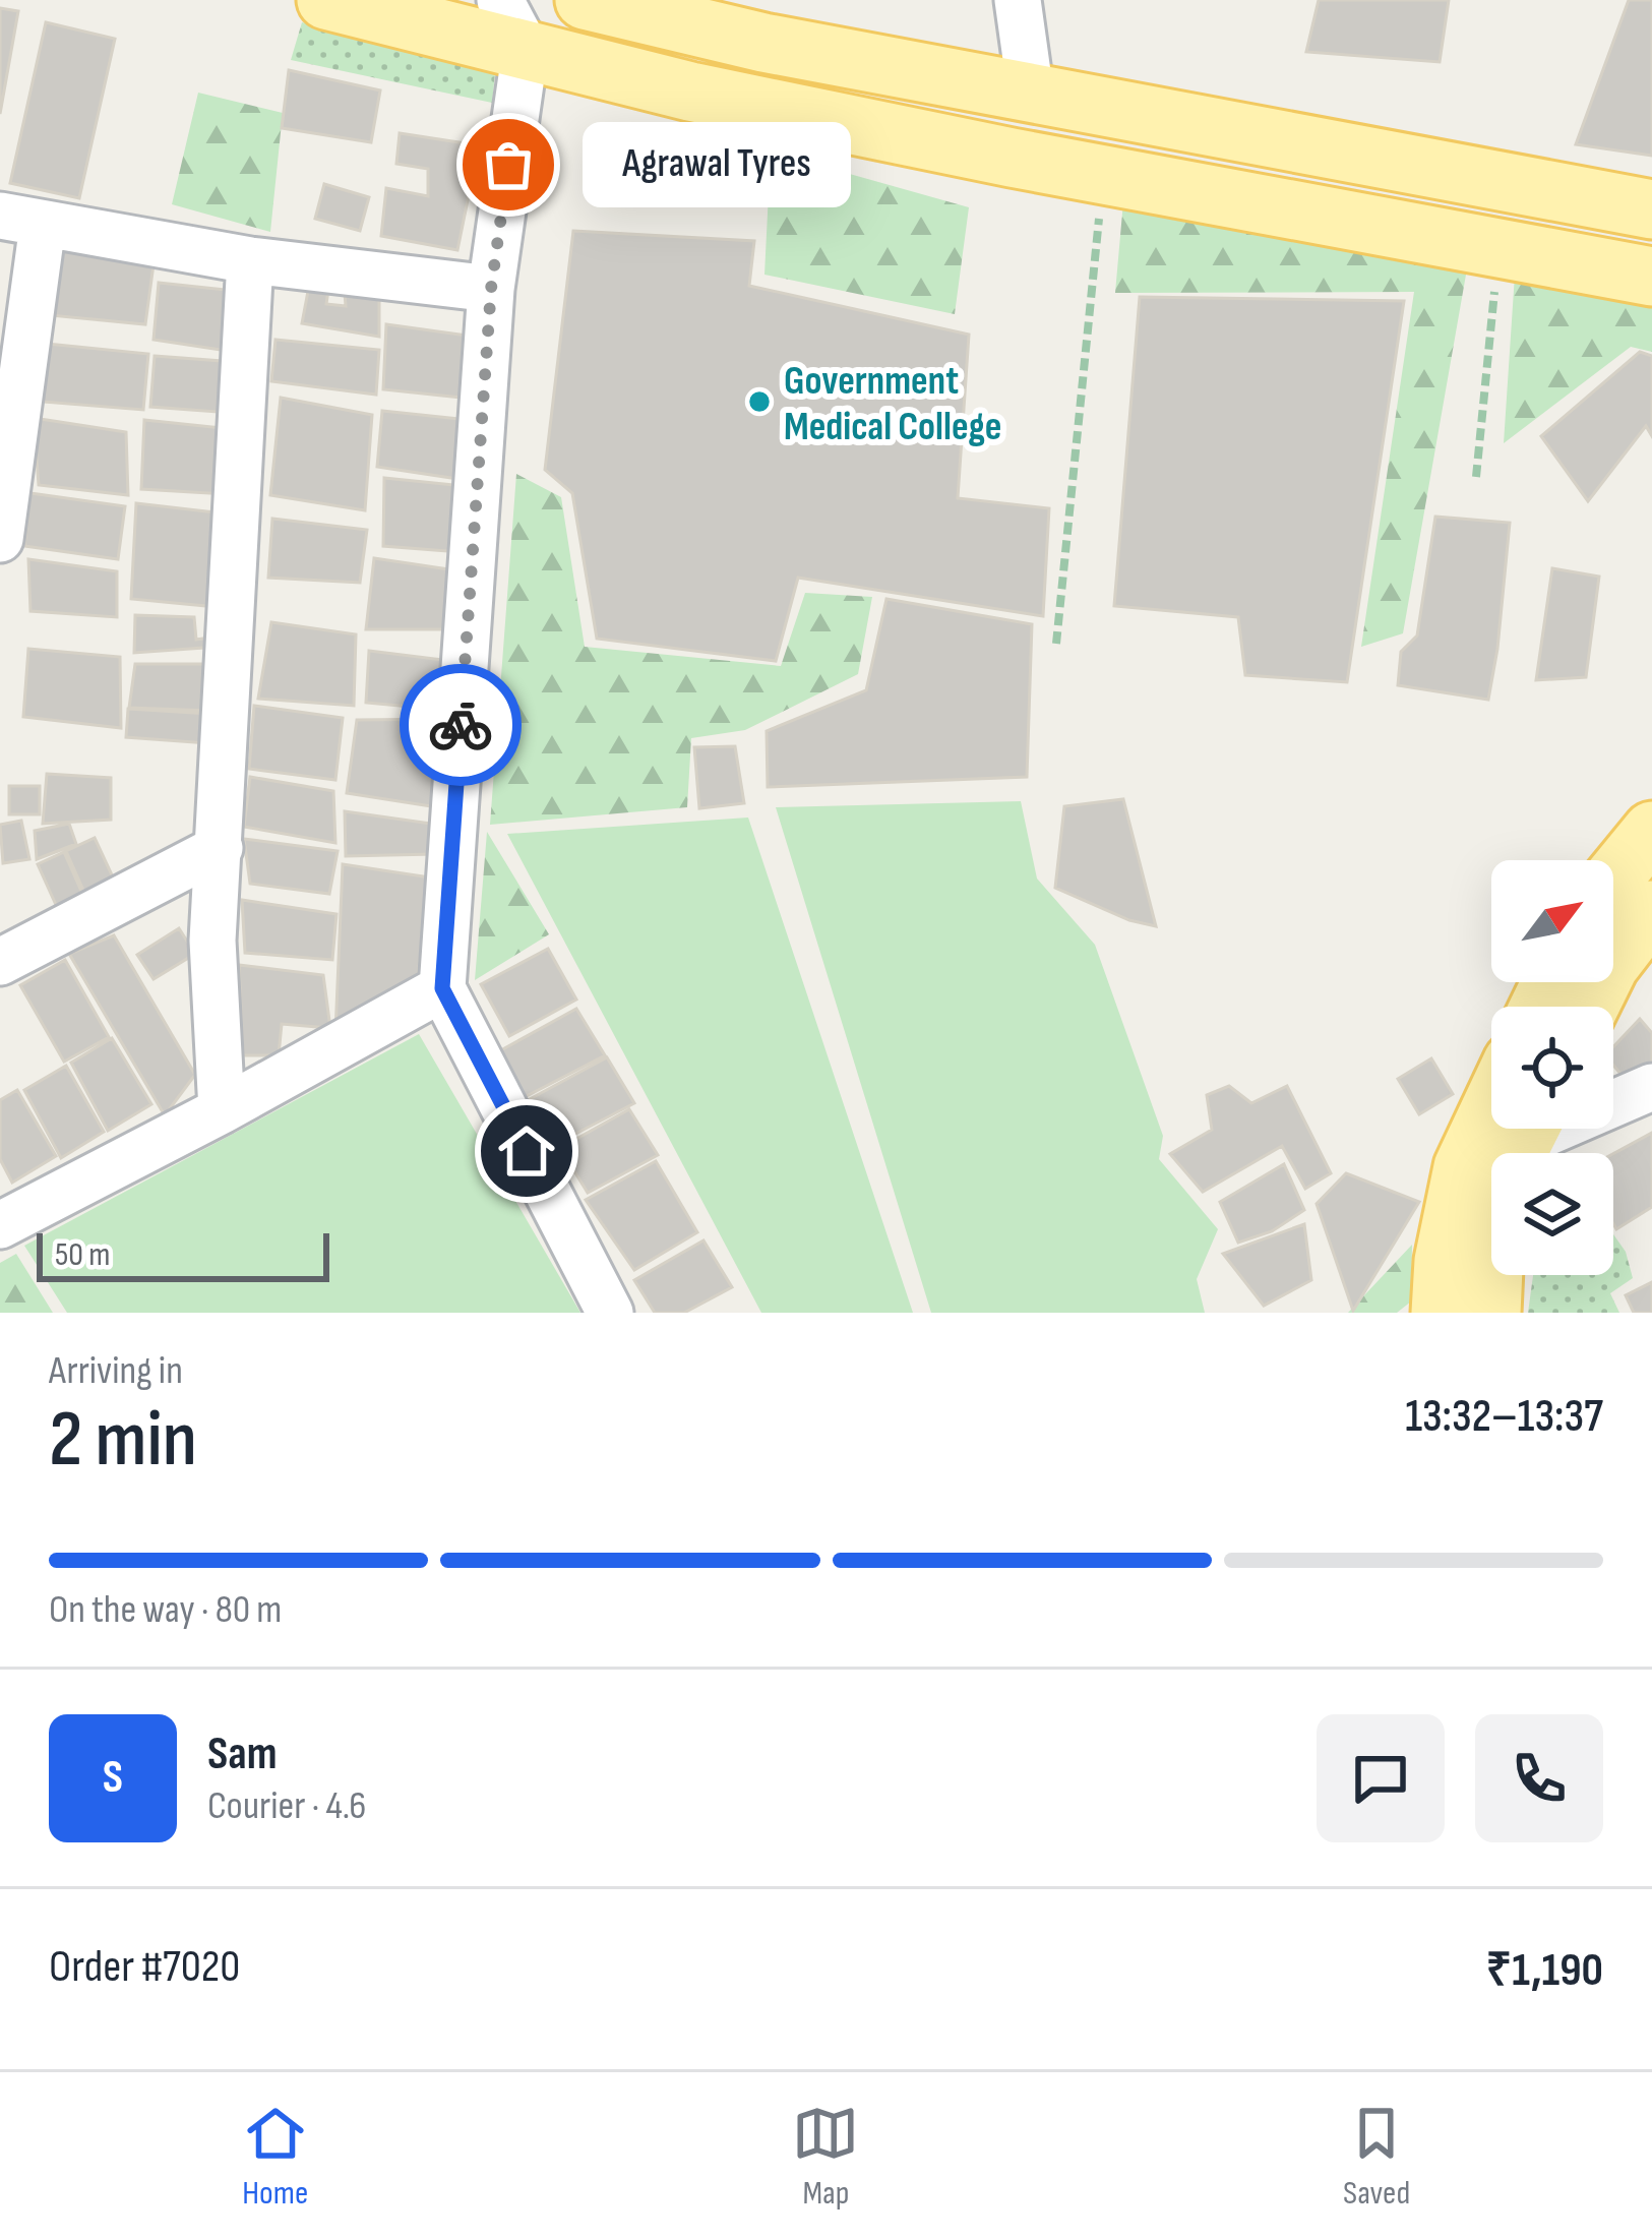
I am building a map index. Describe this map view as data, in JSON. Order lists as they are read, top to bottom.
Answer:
{
  "places": ["Agrawal Tyres", "Government Medical College"],
  "scale_bar": "50 m",
  "north": "top right",
  "page": {
    "bubble": "Agrawal Tyres",
    "scale": "50 m",
    "heading": ["2 min", "Arriving in", "13:32–13:37"],
    "panel": [
      "Sam",
      "Courier · 4.6",
      "Order #7020",
      "₹1,190"
    ],
    "bar": "On the way · 80 m",
    "round": "S",
    "tabs": ["Home", "Map", "Saved"]
  }
}
